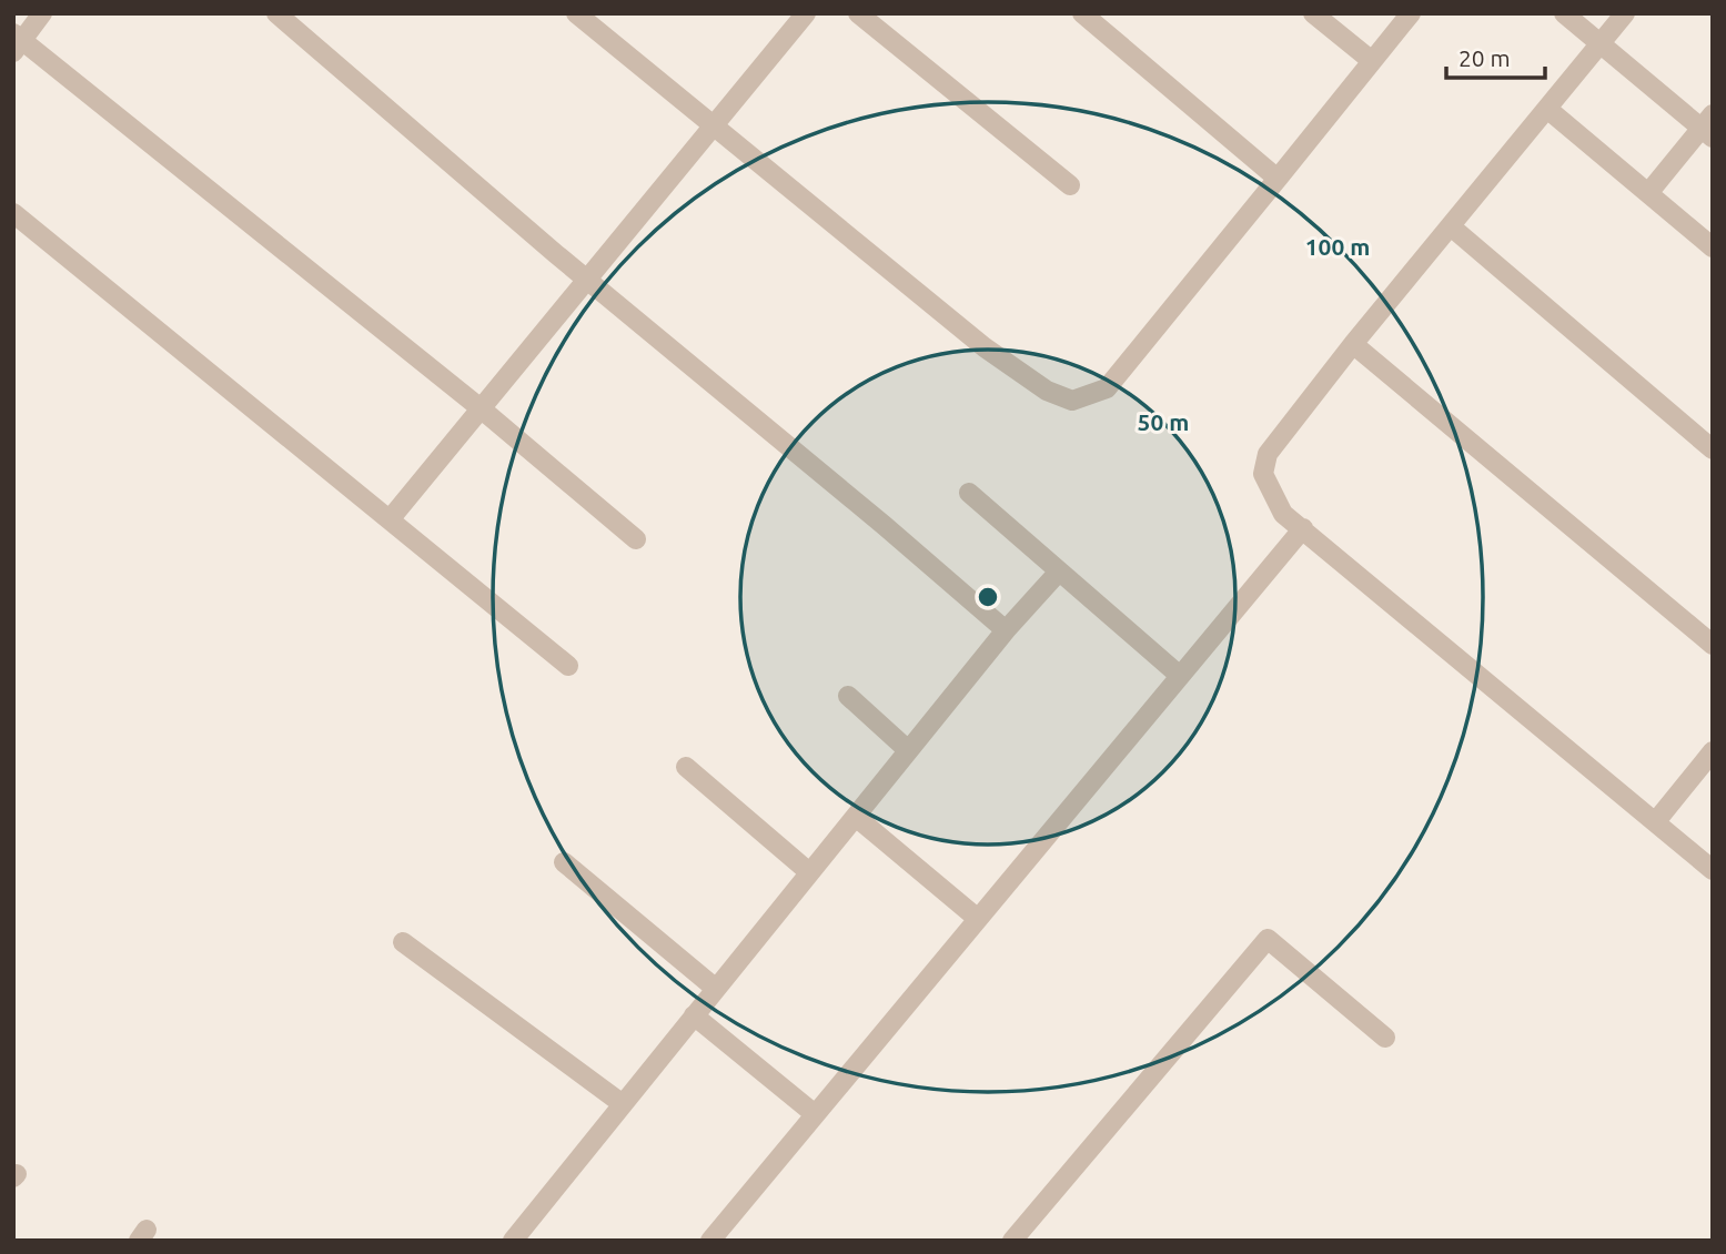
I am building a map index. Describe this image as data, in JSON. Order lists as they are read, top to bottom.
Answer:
{
  "scale_bar": "20 m",
  "rings": ["100 m", "50 m"]
}
